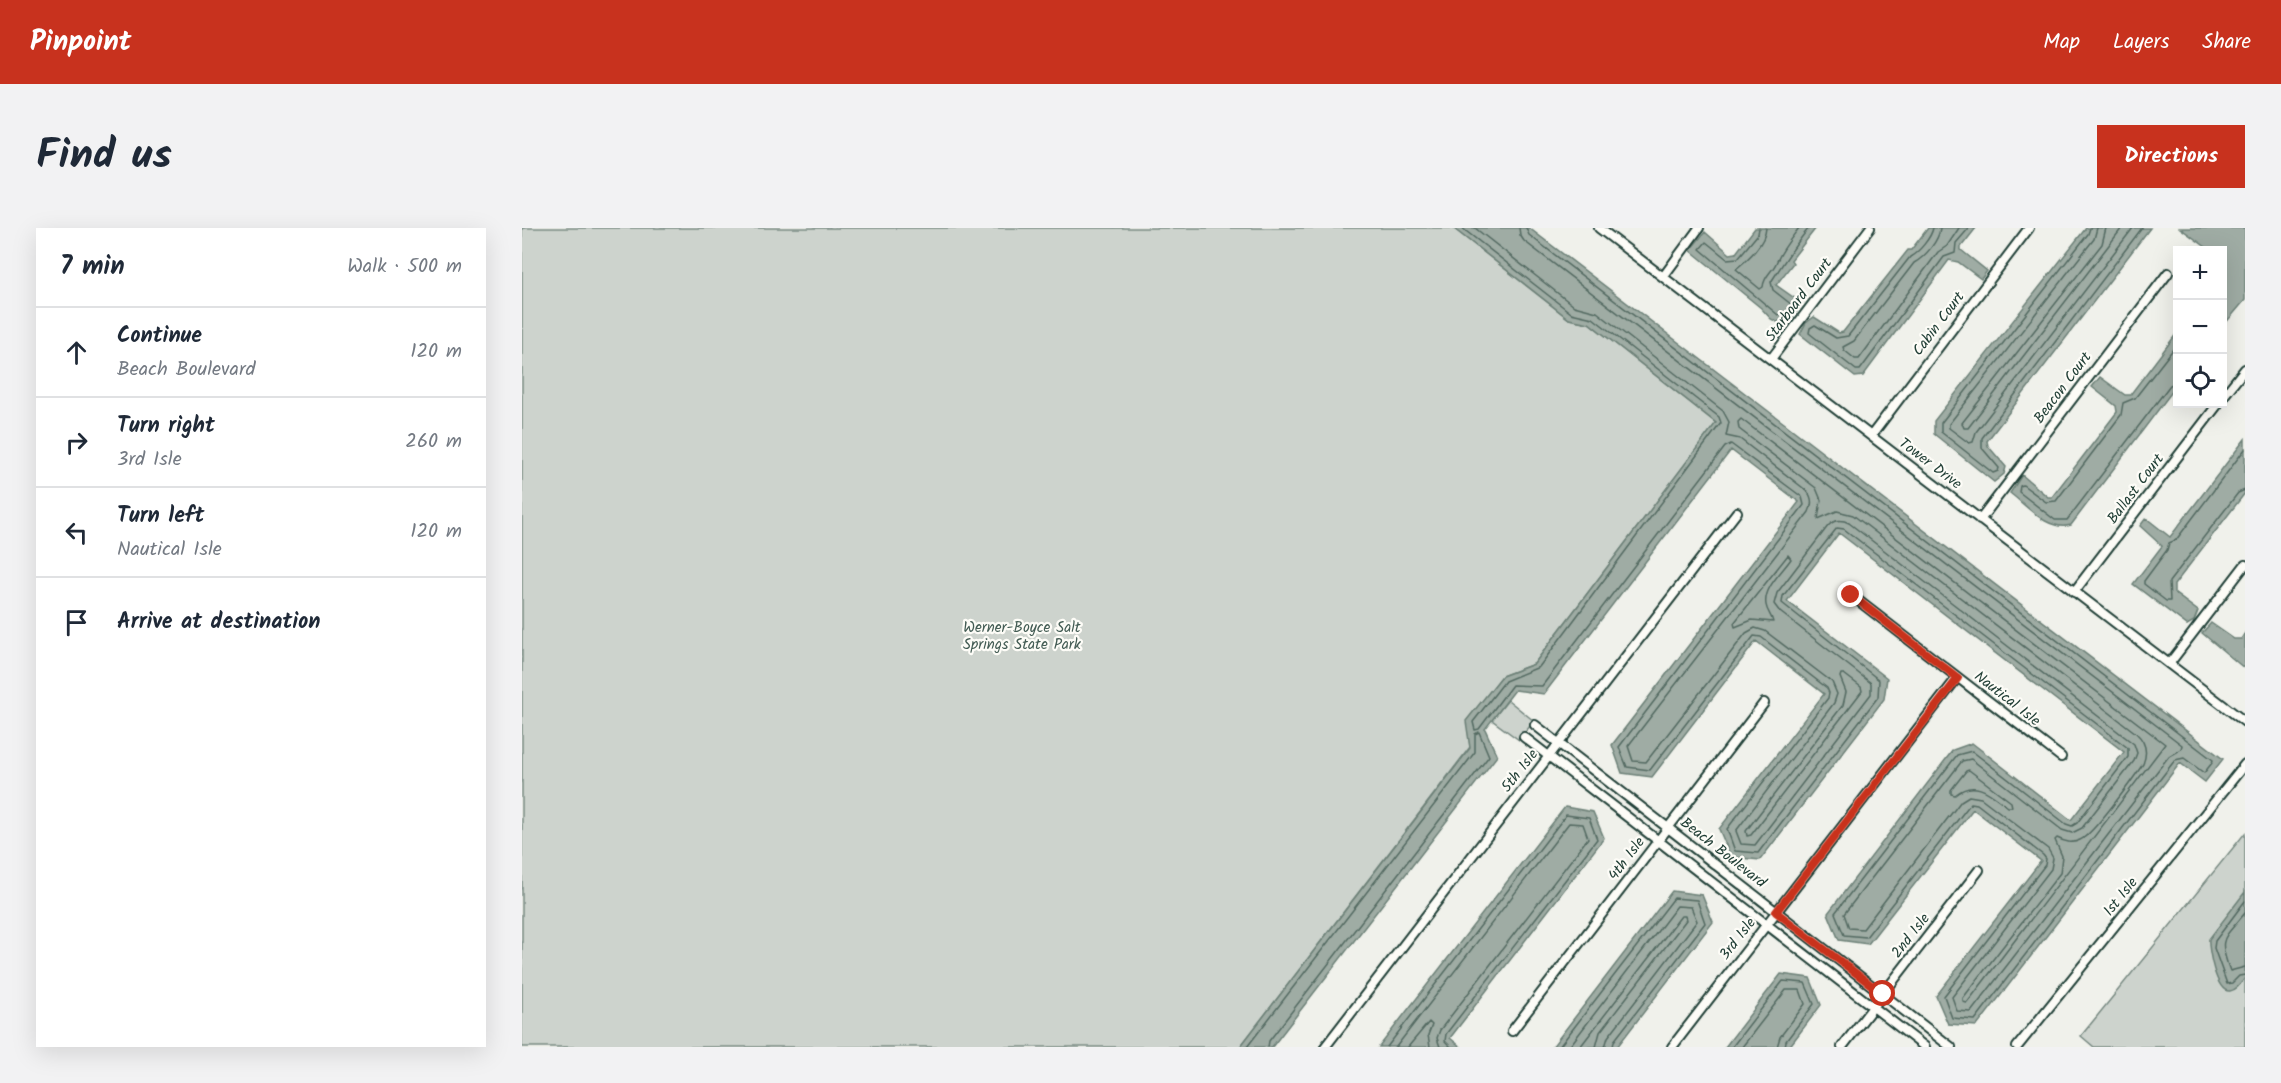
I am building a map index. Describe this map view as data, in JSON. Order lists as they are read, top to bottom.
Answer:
{
  "streets": {
    "street": [
      "Starboard Court",
      "Cabin Court",
      "Beacon Court",
      "Tower Drive",
      "Ballast Court",
      "Nautical Isle",
      "5th Isle",
      "Beach Boulevard",
      "4th Isle",
      "1st Isle",
      "2nd Isle",
      "3rd Isle"
    ]
  },
  "crossings": [
    ["Starboard Court", "Tower Drive"],
    ["Cabin Court", "Tower Drive"],
    ["Beacon Court", "Tower Drive"],
    ["Tower Drive", "Ballast Court"],
    ["Nautical Isle", "3rd Isle"],
    ["5th Isle", "Beach Boulevard"],
    ["Beach Boulevard", "4th Isle"],
    ["Beach Boulevard", "2nd Isle"],
    ["Beach Boulevard", "3rd Isle"]
  ],
  "parks": ["Werner-Boyce Salt Springs State Park"],
  "page": {
    "header": "Pinpoint",
    "nav": ["Map", "Layers", "Share"],
    "title": "Find us",
    "buttons": "Directions",
    "heading": ["7 min", "Walk · 500 m"],
    "map_buttons": ["+", "−"],
    "list": [
      ["Continue", "Beach Boulevard", "120 m"],
      ["Turn right", "3rd Isle", "260 m"],
      ["Turn left", "Nautical Isle", "120 m"],
      "Arrive at destination"
    ]
  }
}
